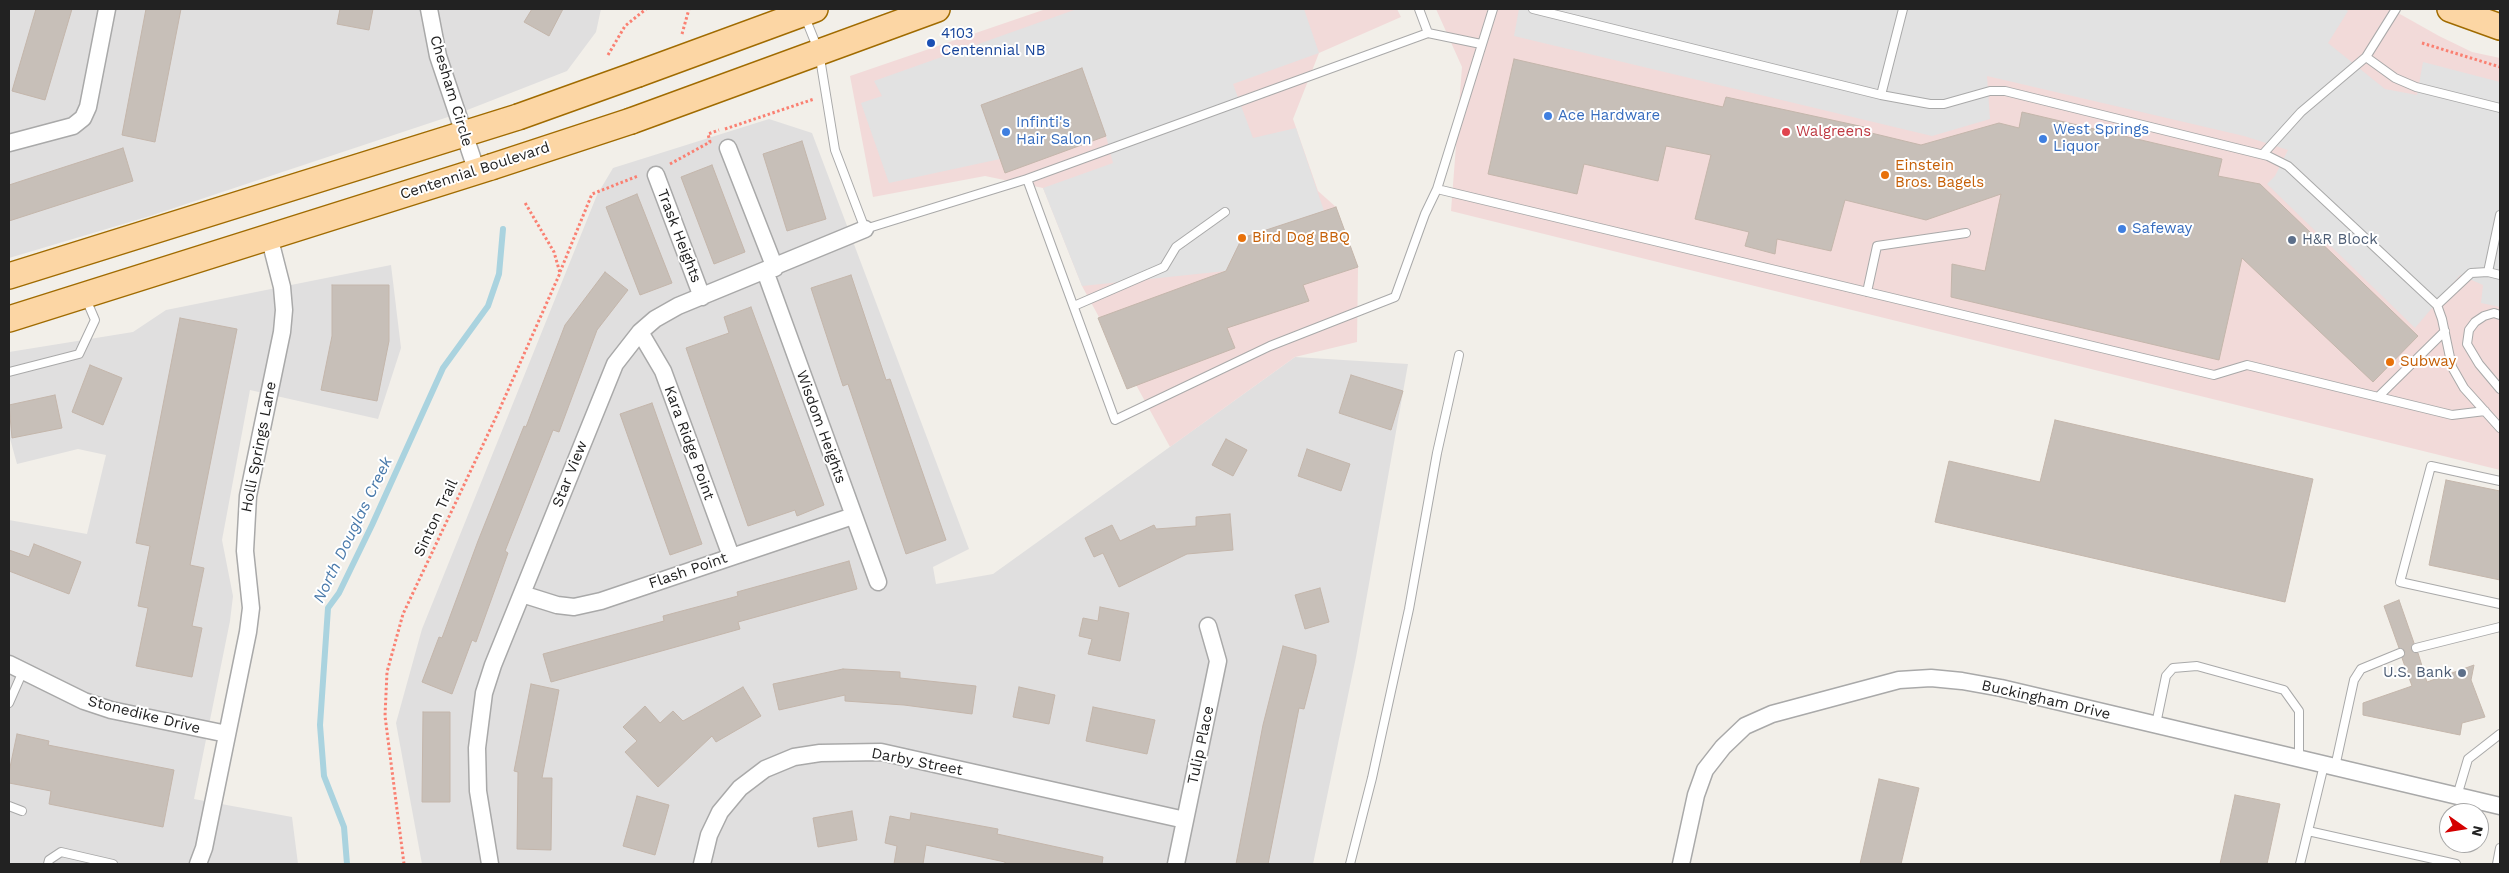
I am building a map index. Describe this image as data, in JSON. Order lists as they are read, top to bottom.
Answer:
{
  "streets": {
    "main road": ["Centennial Boulevard"],
    "street": [
      "Chesham Circle",
      "Trask Heights",
      "Wisdom Heights",
      "Kara Ridge Point",
      "Holli Springs Lane",
      "Star View",
      "Flash Point",
      "Buckingham Drive",
      "Stonedike Drive",
      "Tulip Place",
      "Darby Street"
    ],
    "path": ["Sinton Trail"]
  },
  "crossings": [
    ["Chesham Circle", "Centennial Boulevard"],
    ["Centennial Boulevard", "Holli Springs Lane"],
    ["Trask Heights", "Star View"],
    ["Trask Heights", "Sinton Trail"],
    ["Wisdom Heights", "Star View"],
    ["Wisdom Heights", "Flash Point"],
    ["Kara Ridge Point", "Star View"],
    ["Kara Ridge Point", "Flash Point"],
    ["Holli Springs Lane", "Stonedike Drive"],
    ["Star View", "Flash Point"],
    ["Tulip Place", "Darby Street"]
  ],
  "water": ["North Douglas Creek"],
  "places": [
    "4103 Centennial NB",
    "Ace Hardware",
    "Infinti's Hair Salon",
    "Walgreens",
    "West Springs Liquor",
    "Einstein Bros. Bagels",
    "Safeway",
    "Bird Dog BBQ",
    "H&R Block",
    "Subway",
    "U.S. Bank"
  ],
  "north": "right"
}
